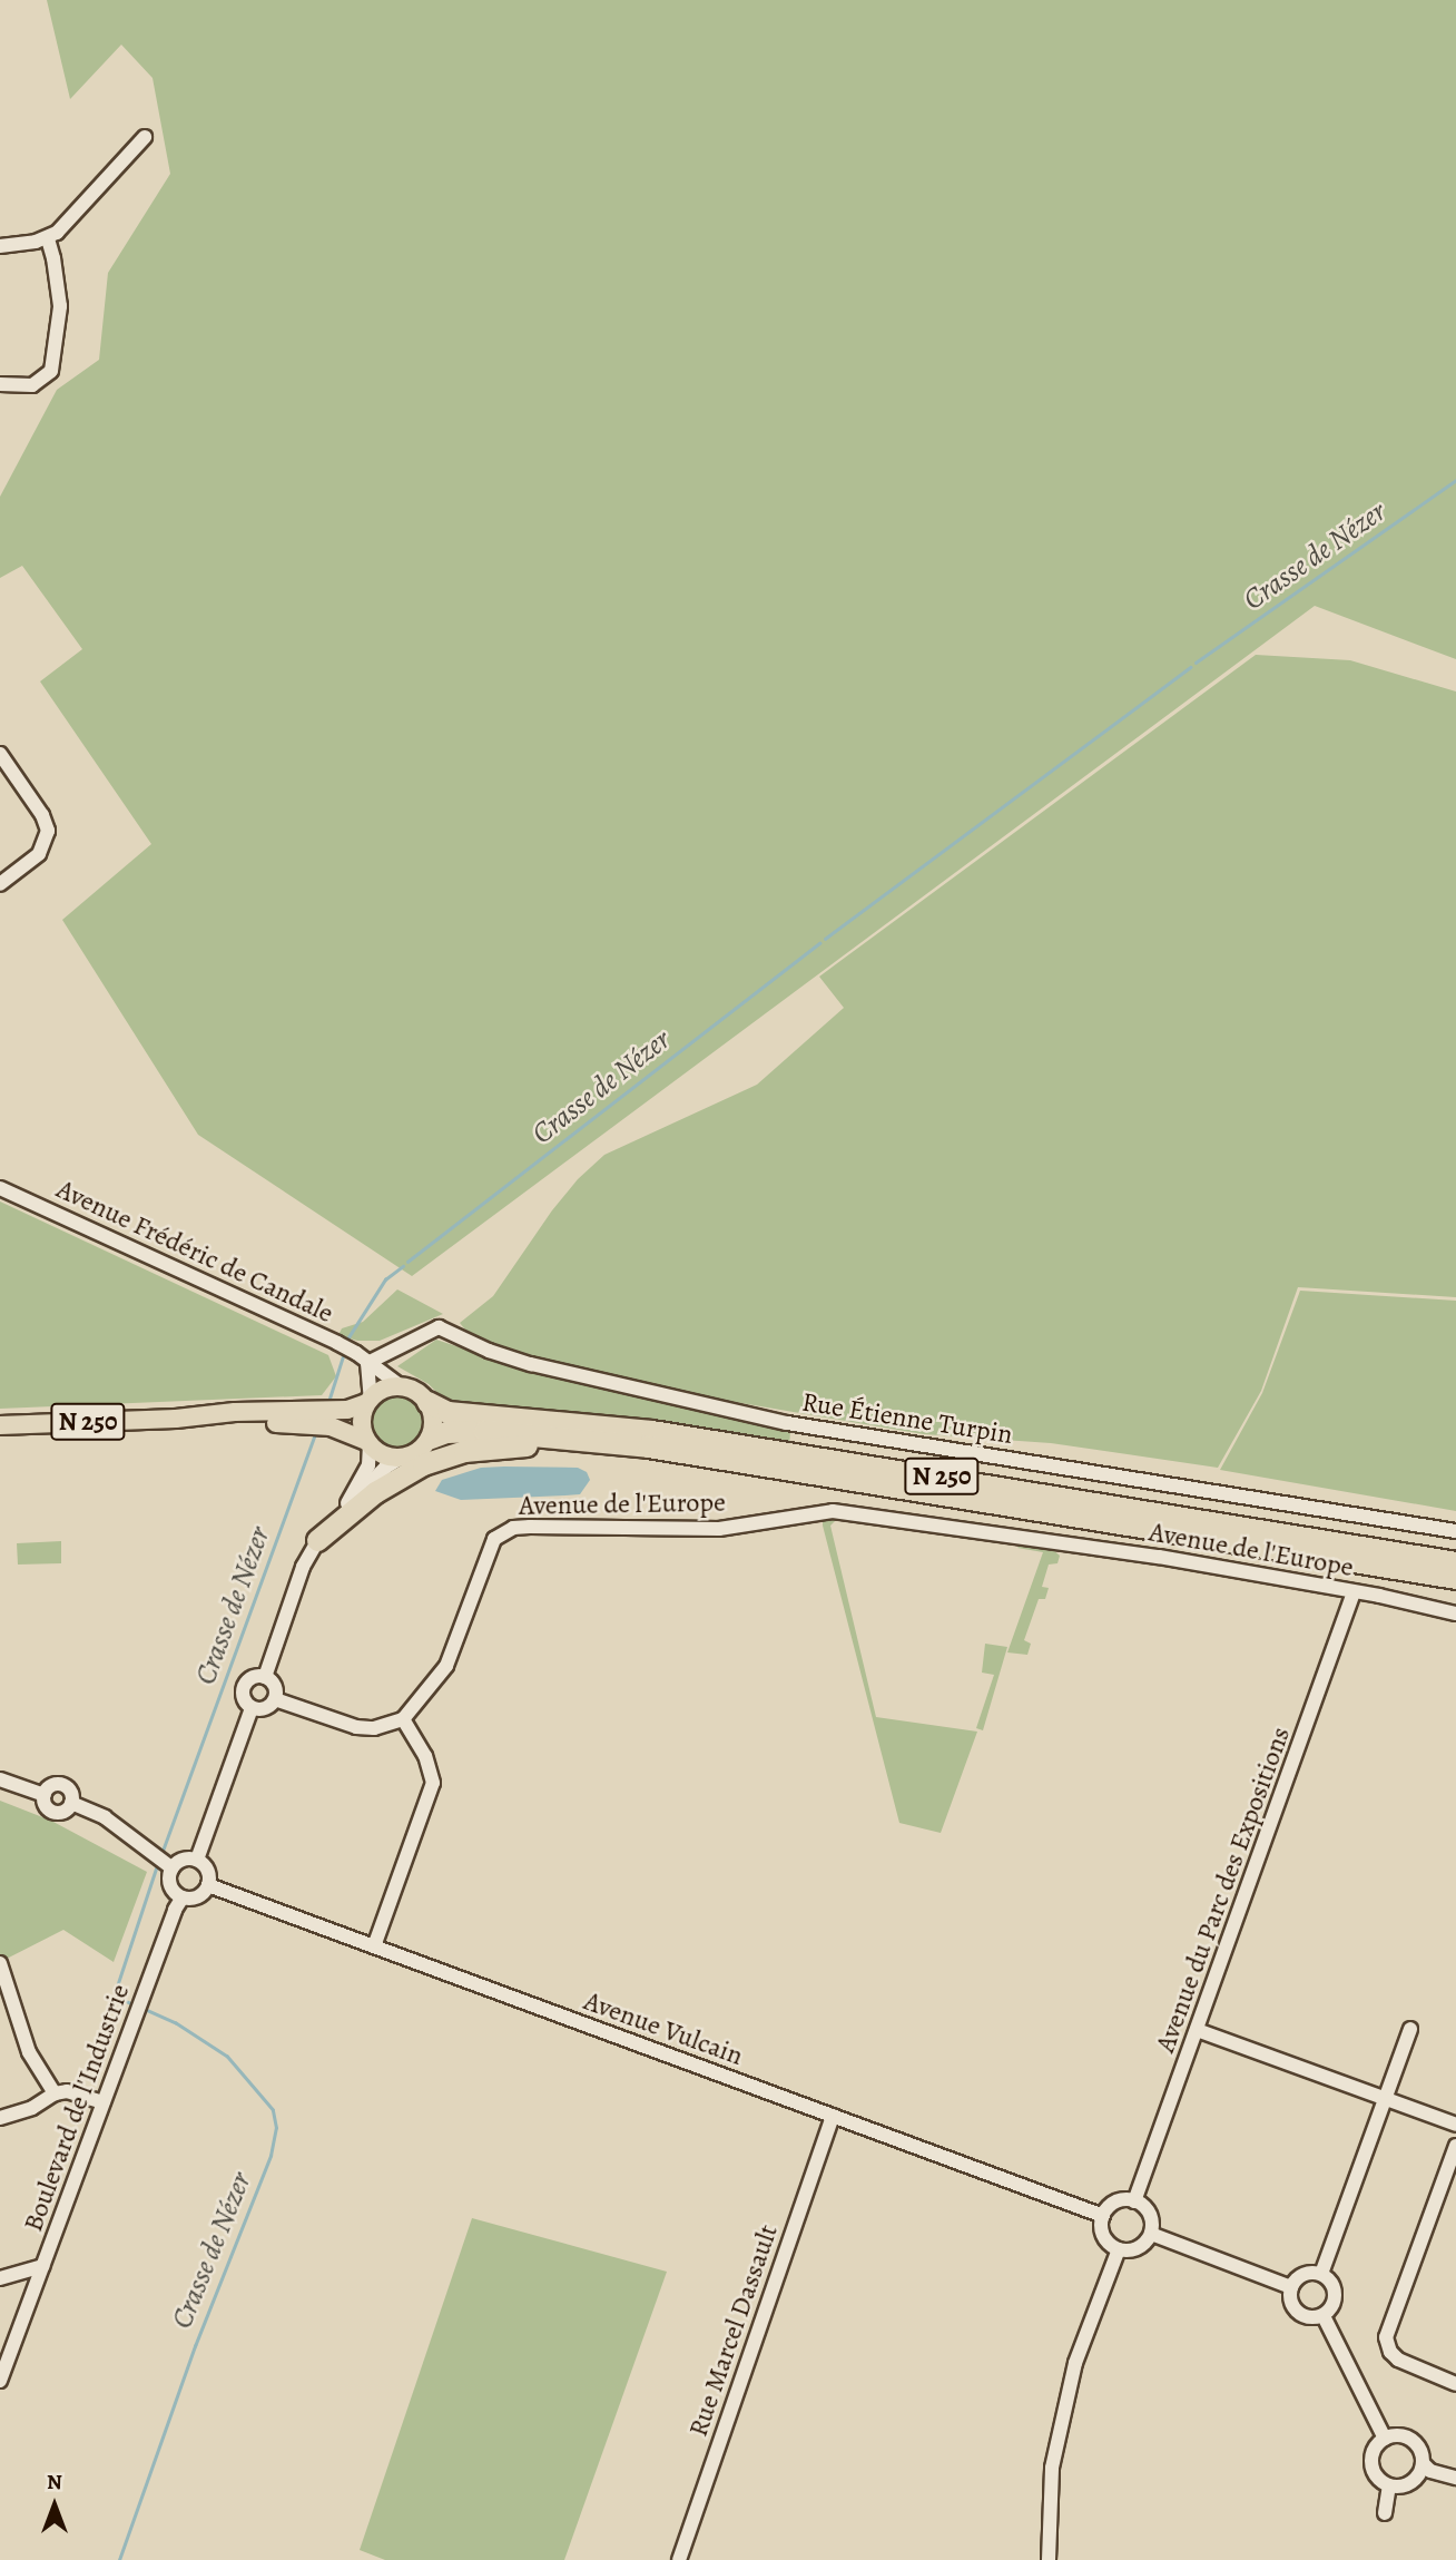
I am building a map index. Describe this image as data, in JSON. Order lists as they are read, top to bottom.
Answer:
{
  "streets": {
    "highway": ["N 250"],
    "street": [
      "Avenue Frédéric de Candale",
      "Rue Étienne Turpin",
      "Avenue de l'Europe",
      "Avenue du Parc des Expositions",
      "Avenue Vulcain",
      "Boulevard de l'Industrie",
      "Rue Marcel Dassault"
    ]
  },
  "crossings": [
    ["Avenue Frédéric de Candale", "Rue Étienne Turpin"],
    ["Avenue Frédéric de Candale", "N 250"],
    ["Avenue de l'Europe", "Avenue du Parc des Expositions"],
    ["Avenue du Parc des Expositions", "Avenue Vulcain"],
    ["Avenue Vulcain", "Rue Marcel Dassault"]
  ],
  "water": ["Crasse de Nézer"],
  "north": "top"
}
